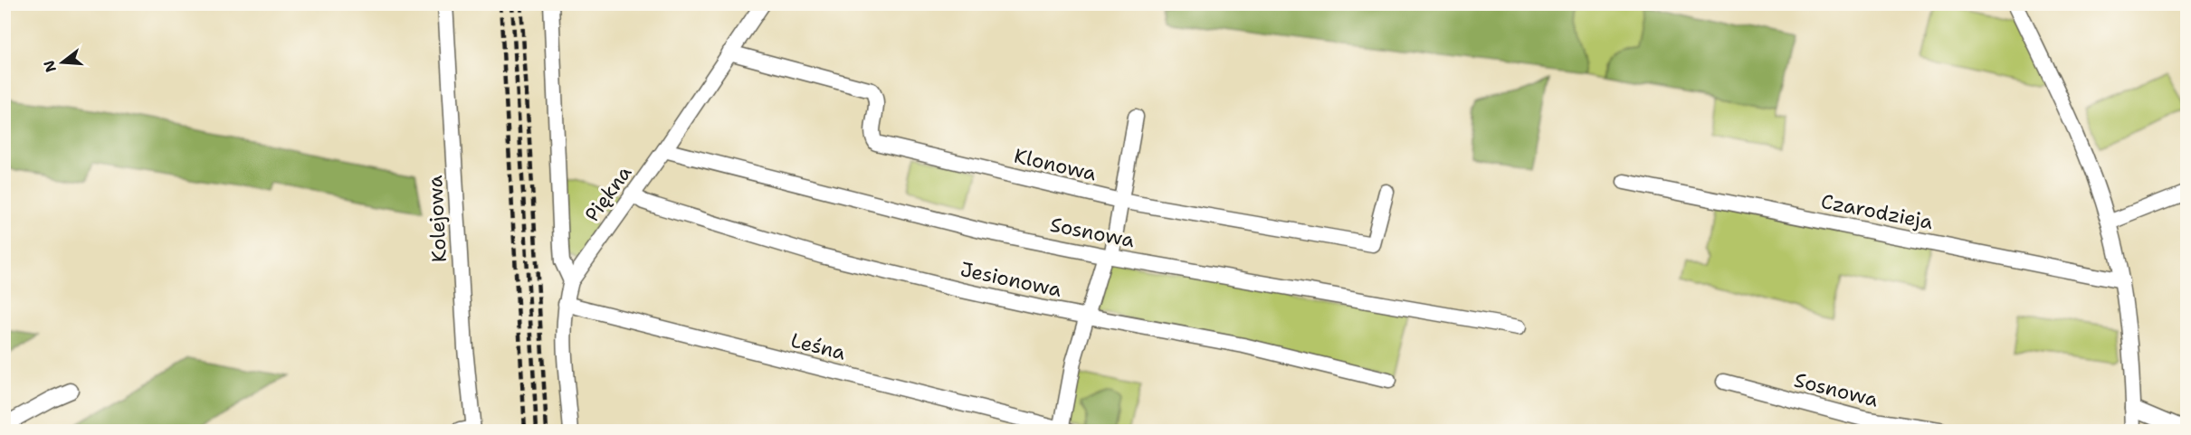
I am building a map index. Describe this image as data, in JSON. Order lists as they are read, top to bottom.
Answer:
{
  "streets": {
    "street": [
      "Klonowa",
      "Piękna",
      "Czarodzieja",
      "Kolejowa",
      "Sosnowa",
      "Jesionowa",
      "Leśna"
    ]
  },
  "crossings": [
    ["Klonowa", "Piękna"],
    ["Klonowa", "Leśna"],
    ["Piękna", "Sosnowa"],
    ["Piękna", "Jesionowa"],
    ["Piękna", "Leśna"],
    ["Sosnowa", "Leśna"],
    ["Jesionowa", "Leśna"]
  ],
  "north": "left"
}
